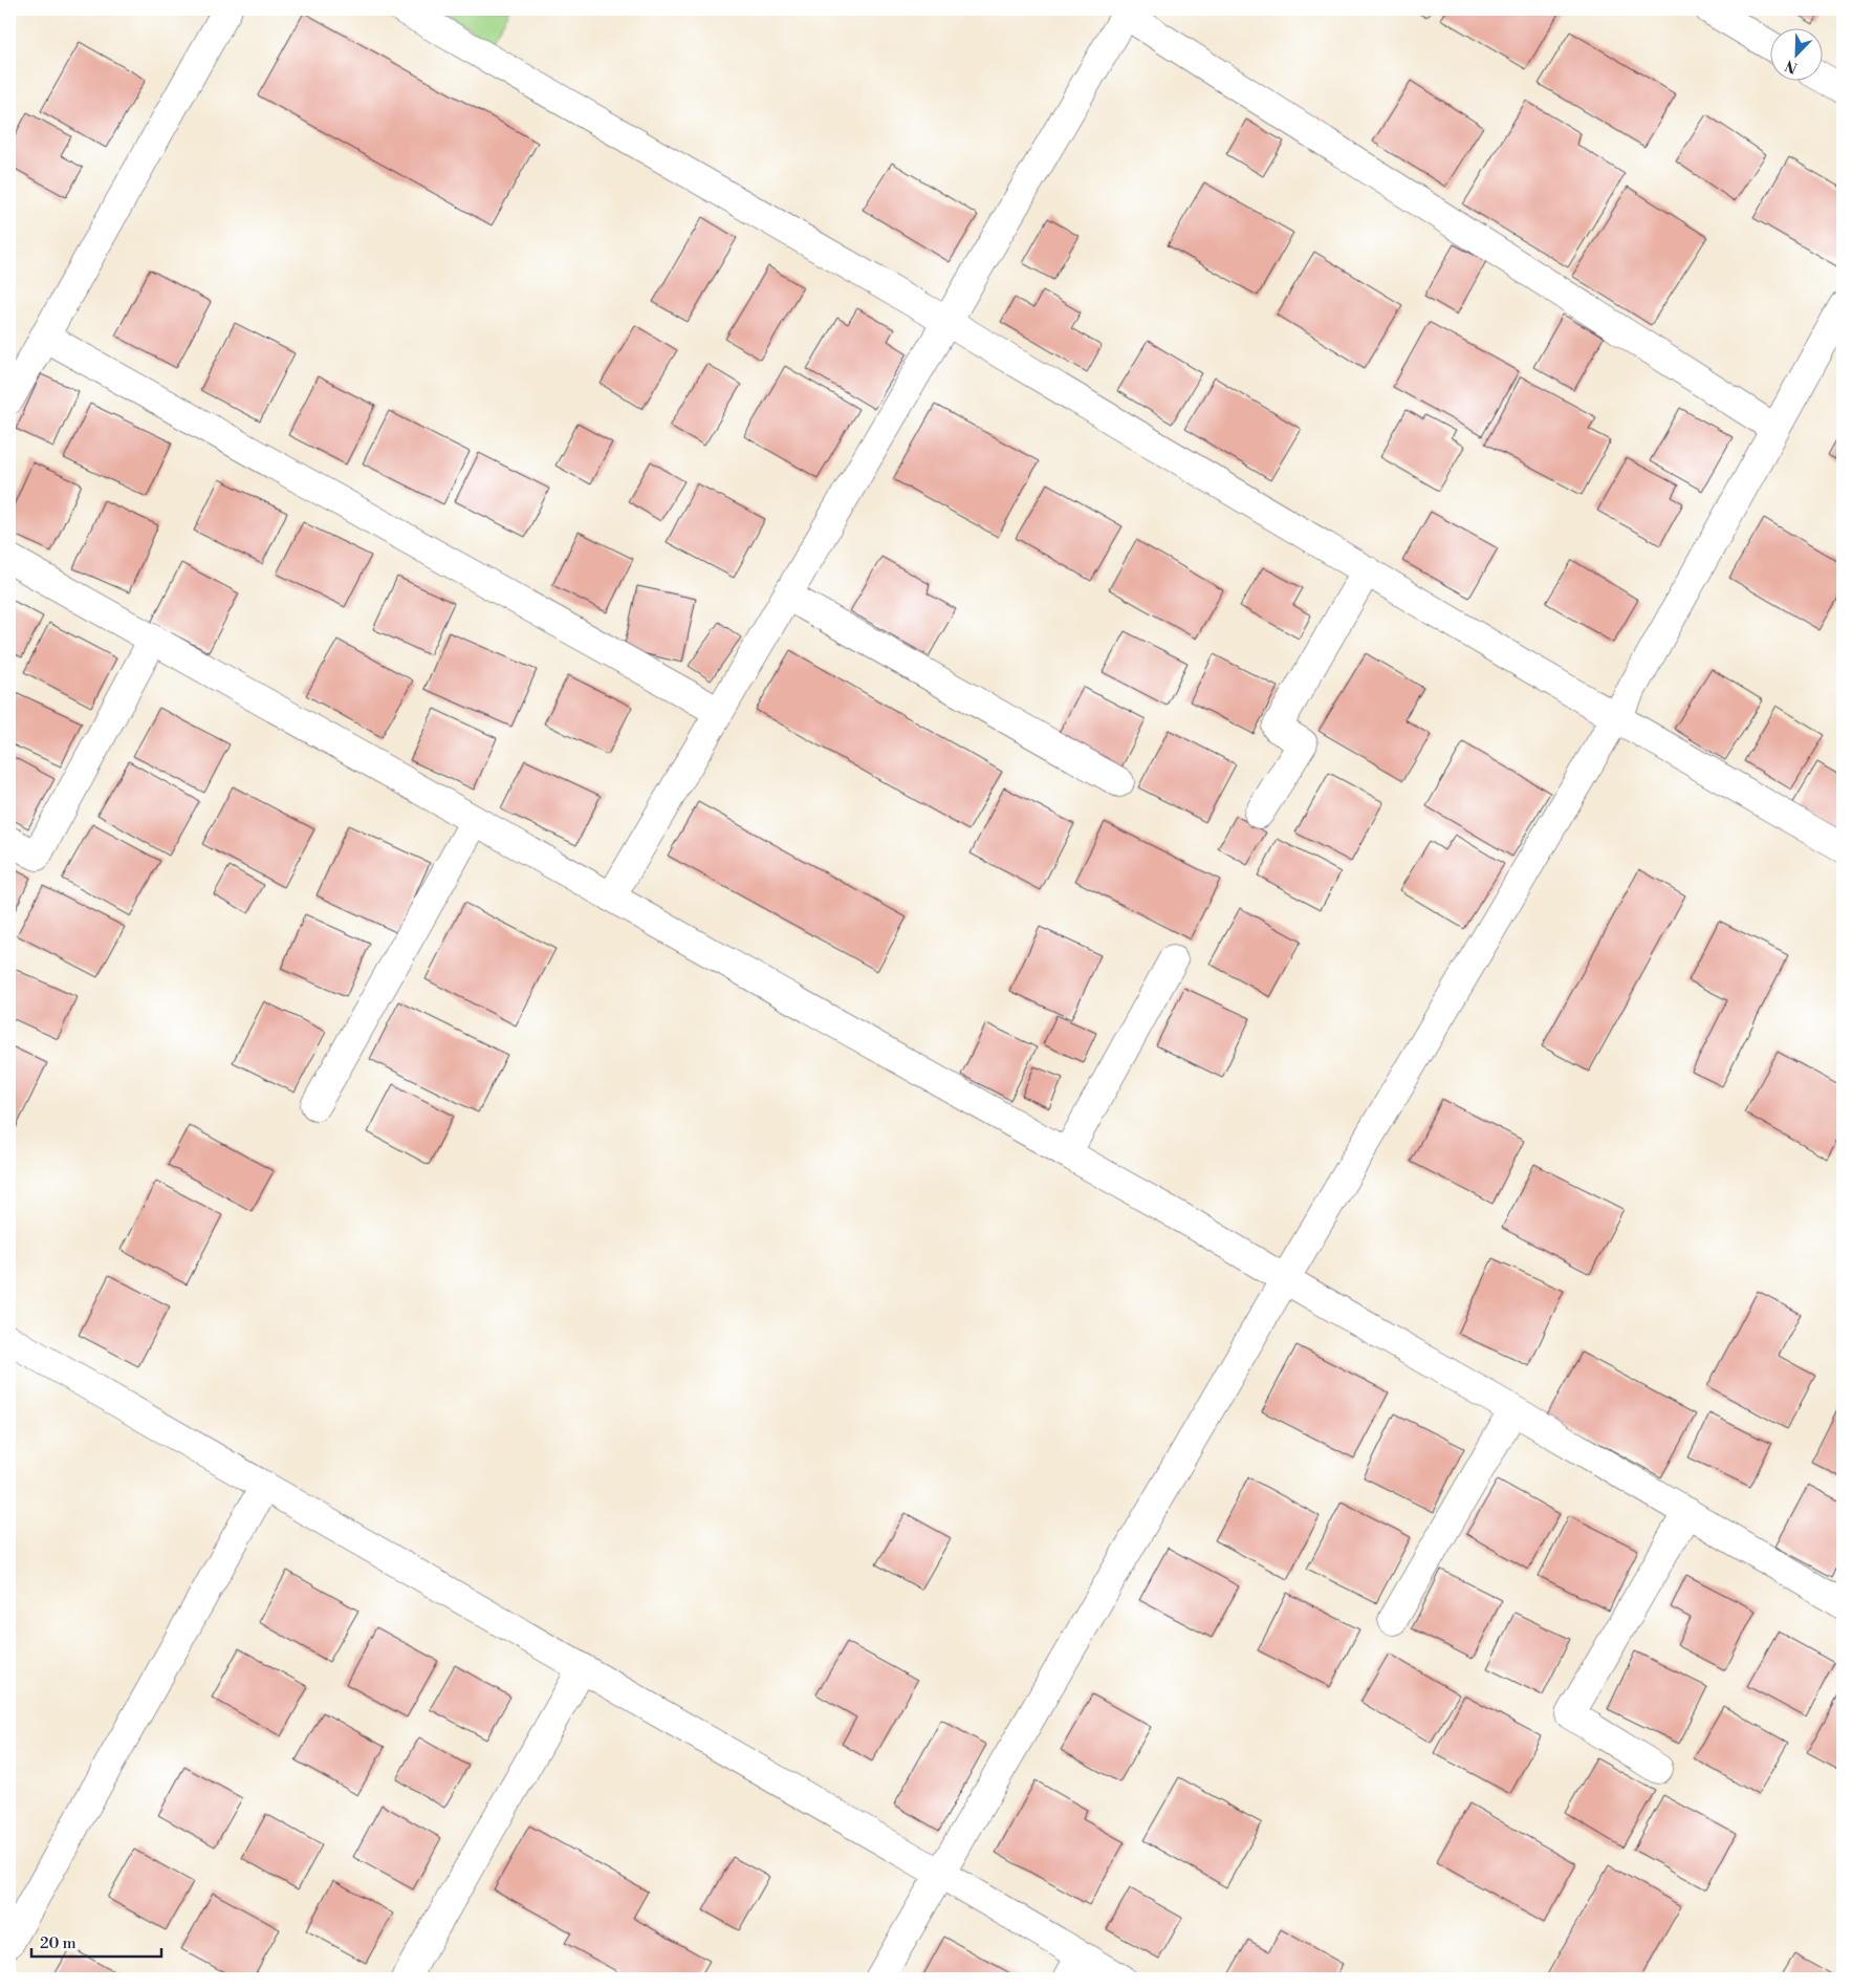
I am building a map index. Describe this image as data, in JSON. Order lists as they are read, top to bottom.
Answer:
{
  "scale_bar": "20 m",
  "north": "bottom left"
}
